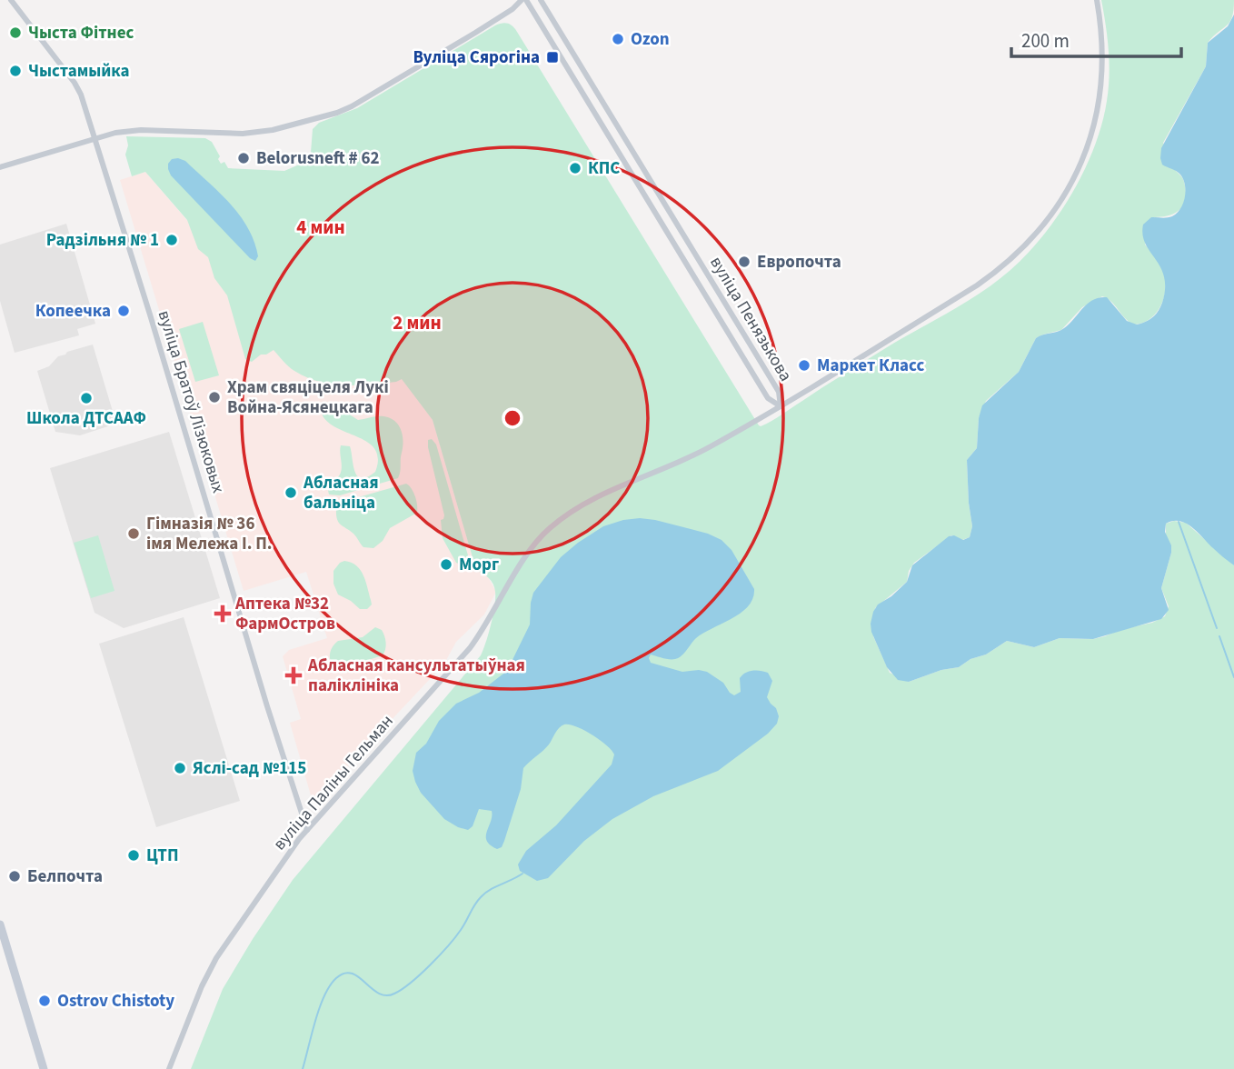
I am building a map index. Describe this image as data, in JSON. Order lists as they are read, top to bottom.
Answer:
{
  "streets": {
    "street": ["вуліца Пенязькова", "вуліца Братоў Лізюковых", "вуліца Паліны Гельман"]
  },
  "crossings": [
    ["вуліца Пенязькова", "вуліца Паліны Гельман"],
    ["вуліца Братоў Лізюковых", "вуліца Паліны Гельман"]
  ],
  "places": {
    "other": [
      "Чыста Фітнес",
      "Ozon",
      "Чыстамыйка",
      "Belorusneft # 62",
      "КПС",
      "Радзільня № 1",
      "Европочта",
      "Копеечка",
      "Маркет Класс",
      "Храм свяціцеля Лукі Война-Ясянецкага",
      "Школа ДТСААФ",
      "Абласная бальніца",
      "Гімназія № 36 імя Мележа І. П.",
      "Морг",
      "Яслі-сад №115",
      "ЦТП",
      "Белпочта",
      "Ostrov Chistoty"
    ],
    "transit": ["Вуліца Сярогіна"],
    "health": ["Аптека №32 ФармОстров", "Абласная кансультатыўная паліклініка"]
  },
  "scale_bar": "200 m",
  "rings": ["4 мин", "2 мин"]
}
